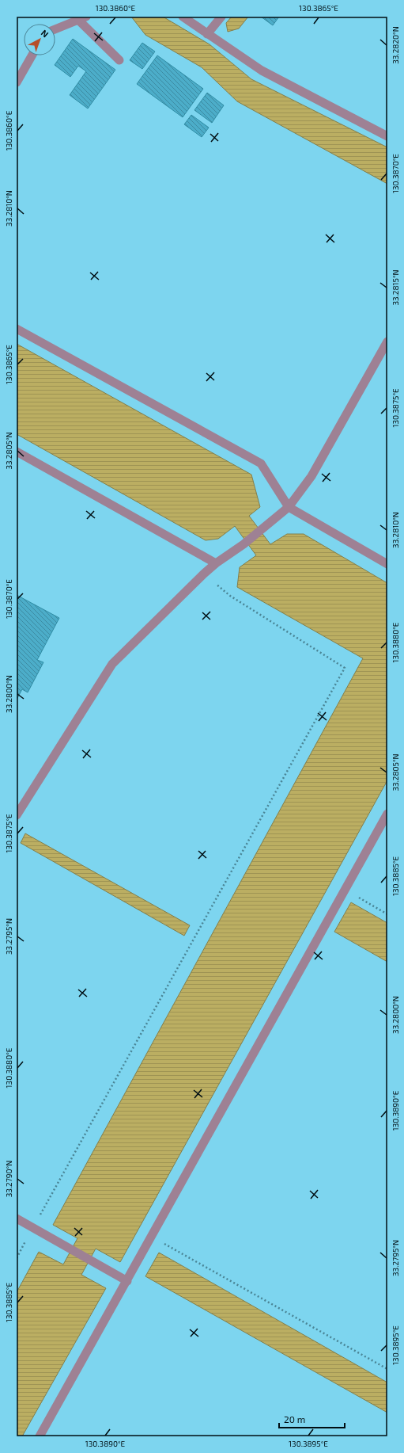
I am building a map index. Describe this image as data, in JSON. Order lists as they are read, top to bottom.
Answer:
{
  "scale_bar": "20 m",
  "north": "top right",
  "coordinates": [
    "130.3860°E",
    "130.3865°E",
    "33.2820°N",
    "130.3870°E",
    "33.2810°N",
    "33.2815°N",
    "130.3875°E",
    "33.2805°N",
    "130.3880°E",
    "33.2800°N",
    "130.3885°E",
    "33.2795°N",
    "130.3890°E",
    "33.2790°N",
    "130.3895°E"
  ]
}
